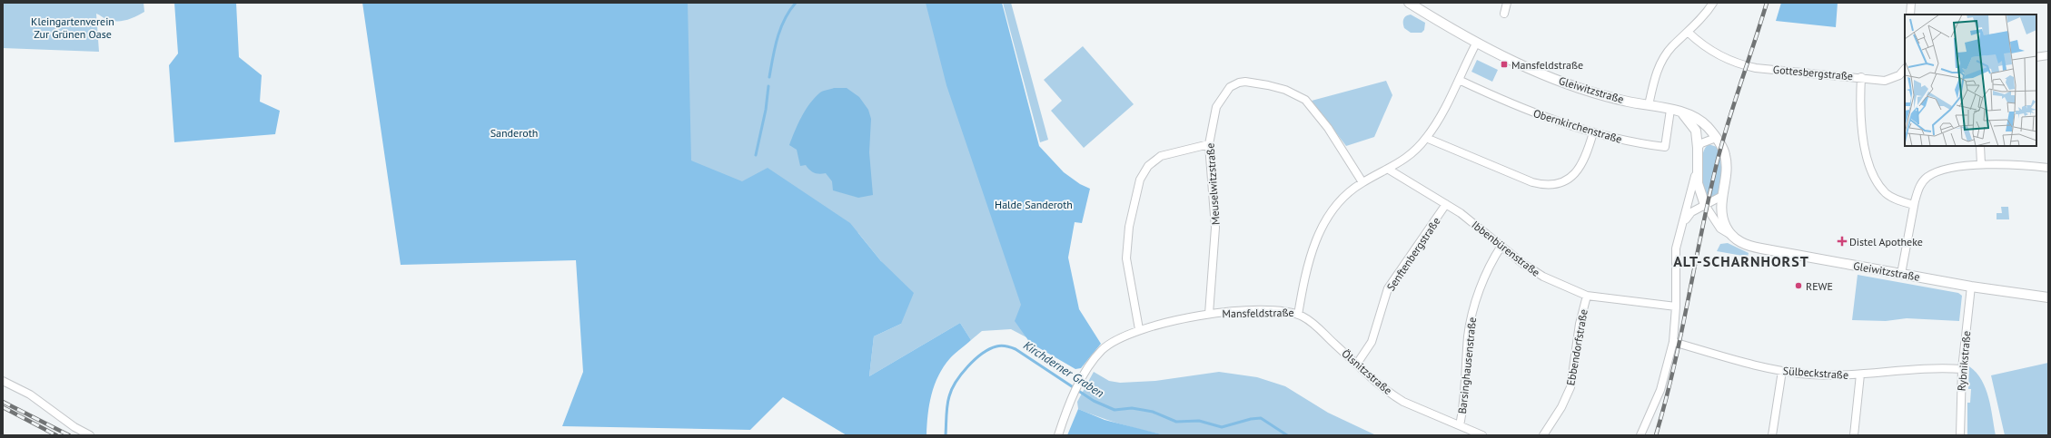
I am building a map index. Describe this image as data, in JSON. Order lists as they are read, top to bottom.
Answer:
{
  "streets": {
    "street": [
      "Gottesbergstraße",
      "Gleiwitzstraße",
      "Obernkirchenstraße",
      "Meuselwitzstraße",
      "Ibbenbürenstraße",
      "Senftenbergstraße",
      "Mansfeldstraße",
      "Ebbendorfstraße",
      "Rybnikstraße",
      "Barsinghausenstraße",
      "Ölsnitzstraße",
      "Sülbeckstraße"
    ]
  },
  "crossings": [
    ["Gleiwitzstraße", "Obernkirchenstraße"],
    ["Gleiwitzstraße", "Mansfeldstraße"],
    ["Gleiwitzstraße", "Rybnikstraße"],
    ["Obernkirchenstraße", "Mansfeldstraße"],
    ["Meuselwitzstraße", "Mansfeldstraße"],
    ["Ibbenbürenstraße", "Senftenbergstraße"],
    ["Ibbenbürenstraße", "Mansfeldstraße"],
    ["Ibbenbürenstraße", "Ebbendorfstraße"],
    ["Ibbenbürenstraße", "Barsinghausenstraße"],
    ["Senftenbergstraße", "Ölsnitzstraße"],
    ["Mansfeldstraße", "Ölsnitzstraße"],
    ["Rybnikstraße", "Sülbeckstraße"],
    ["Barsinghausenstraße", "Ölsnitzstraße"]
  ],
  "districts": ["ALT-SCHARNHORST"],
  "water": ["Kirchderner Graben"],
  "parks": ["Kleingartenverein Zur Grünen Oase", "Sanderoth", "Halde Sanderoth"],
  "places": {
    "transit": ["Mansfeldstraße"],
    "health": ["Distel Apotheke"],
    "other": ["REWE"]
  }
}
